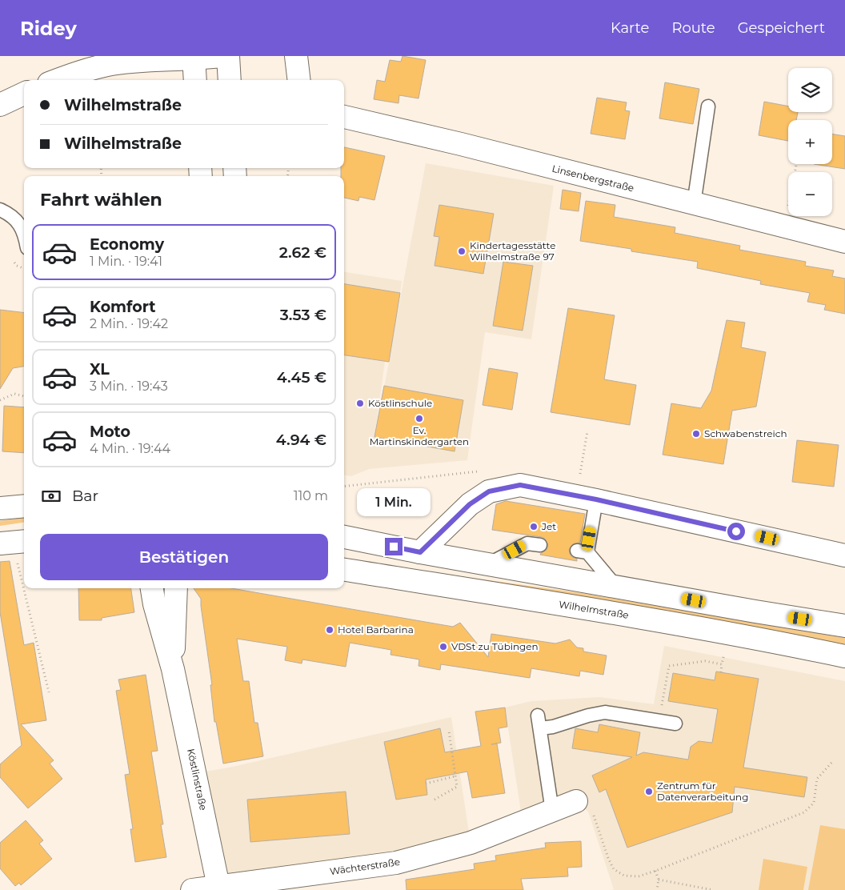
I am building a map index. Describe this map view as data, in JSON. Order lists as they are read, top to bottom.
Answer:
{
  "streets": {
    "street": [
      "Linsenbergstraße",
      "Wilhelmstraße",
      "Köstlinstraße",
      "Wächterstraße"
    ]
  },
  "crossings": [
    ["Köstlinstraße", "Wächterstraße"]
  ],
  "places": [
    "Kindertagesstätte Wilhelmstraße 97",
    "Köstlinschule",
    "Ev. Martinskindergarten",
    "Schwabenstreich",
    "Jet",
    "Hotel Barbarina",
    "VDSt zu Tübingen",
    "Zentrum für Datenverarbeitung"
  ],
  "page": {
    "header": "Ridey",
    "nav": ["Karte", "Route", "Gespeichert"],
    "map_buttons": ["+", "−"],
    "banner": ["Wilhelmstraße", "Wilhelmstraße"],
    "heading": "Fahrt wählen",
    "list": [
      {
        "name": "Economy",
        "note": "1 Min. · 19:41",
        "value": "2.62 €"
      },
      {
        "name": "Komfort",
        "note": "2 Min. · 19:42",
        "value": "3.53 €"
      },
      {
        "name": "XL",
        "note": "3 Min. · 19:43",
        "value": "4.45 €"
      },
      {
        "name": "Moto",
        "note": "4 Min. · 19:44",
        "value": "4.94 €"
      }
    ],
    "pay": ["Bar", "110 m"],
    "bubble": "1 Min.",
    "buttons": "Bestätigen"
  }
}
